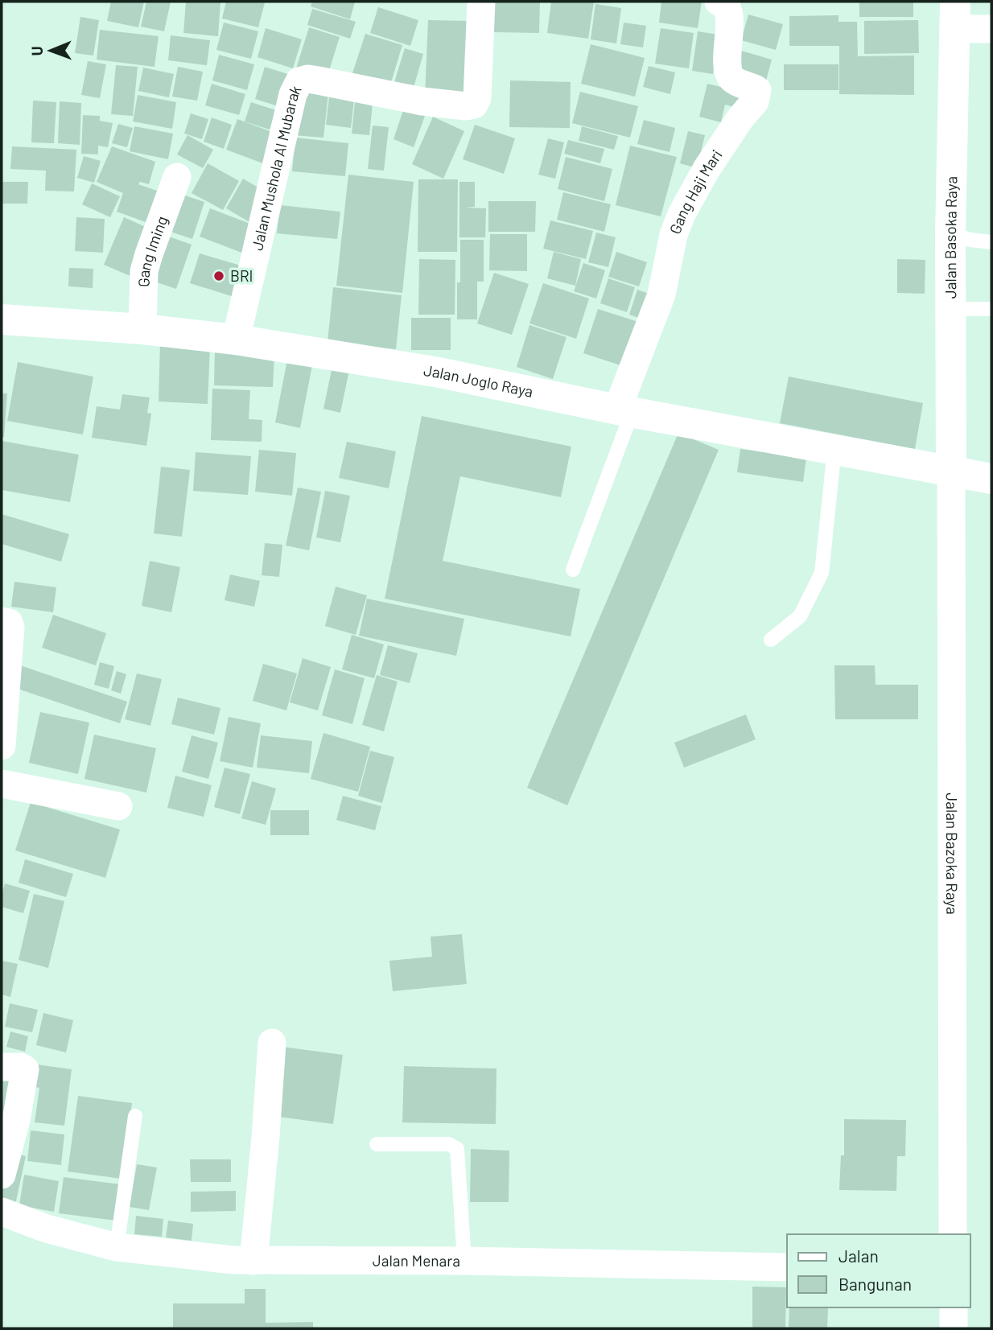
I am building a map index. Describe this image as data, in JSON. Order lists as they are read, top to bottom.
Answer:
{
  "streets": {
    "main road": ["Jalan Basoka Raya", "Jalan Joglo Raya"],
    "street": [
      "Jalan Mushola Al Mubarak",
      "Gang Haji Mari",
      "Gang Iming",
      "Jalan Bazoka Raya",
      "Jalan Menara"
    ]
  },
  "crossings": [
    ["Jalan Mushola Al Mubarak", "Jalan Joglo Raya"],
    ["Gang Haji Mari", "Jalan Joglo Raya"],
    ["Jalan Basoka Raya", "Jalan Joglo Raya"],
    ["Jalan Basoka Raya", "Jalan Bazoka Raya"],
    ["Gang Iming", "Jalan Joglo Raya"],
    ["Jalan Joglo Raya", "Jalan Bazoka Raya"]
  ],
  "places": ["BRI"],
  "legend": ["Jalan", "Bangunan"],
  "north": "left"
}
